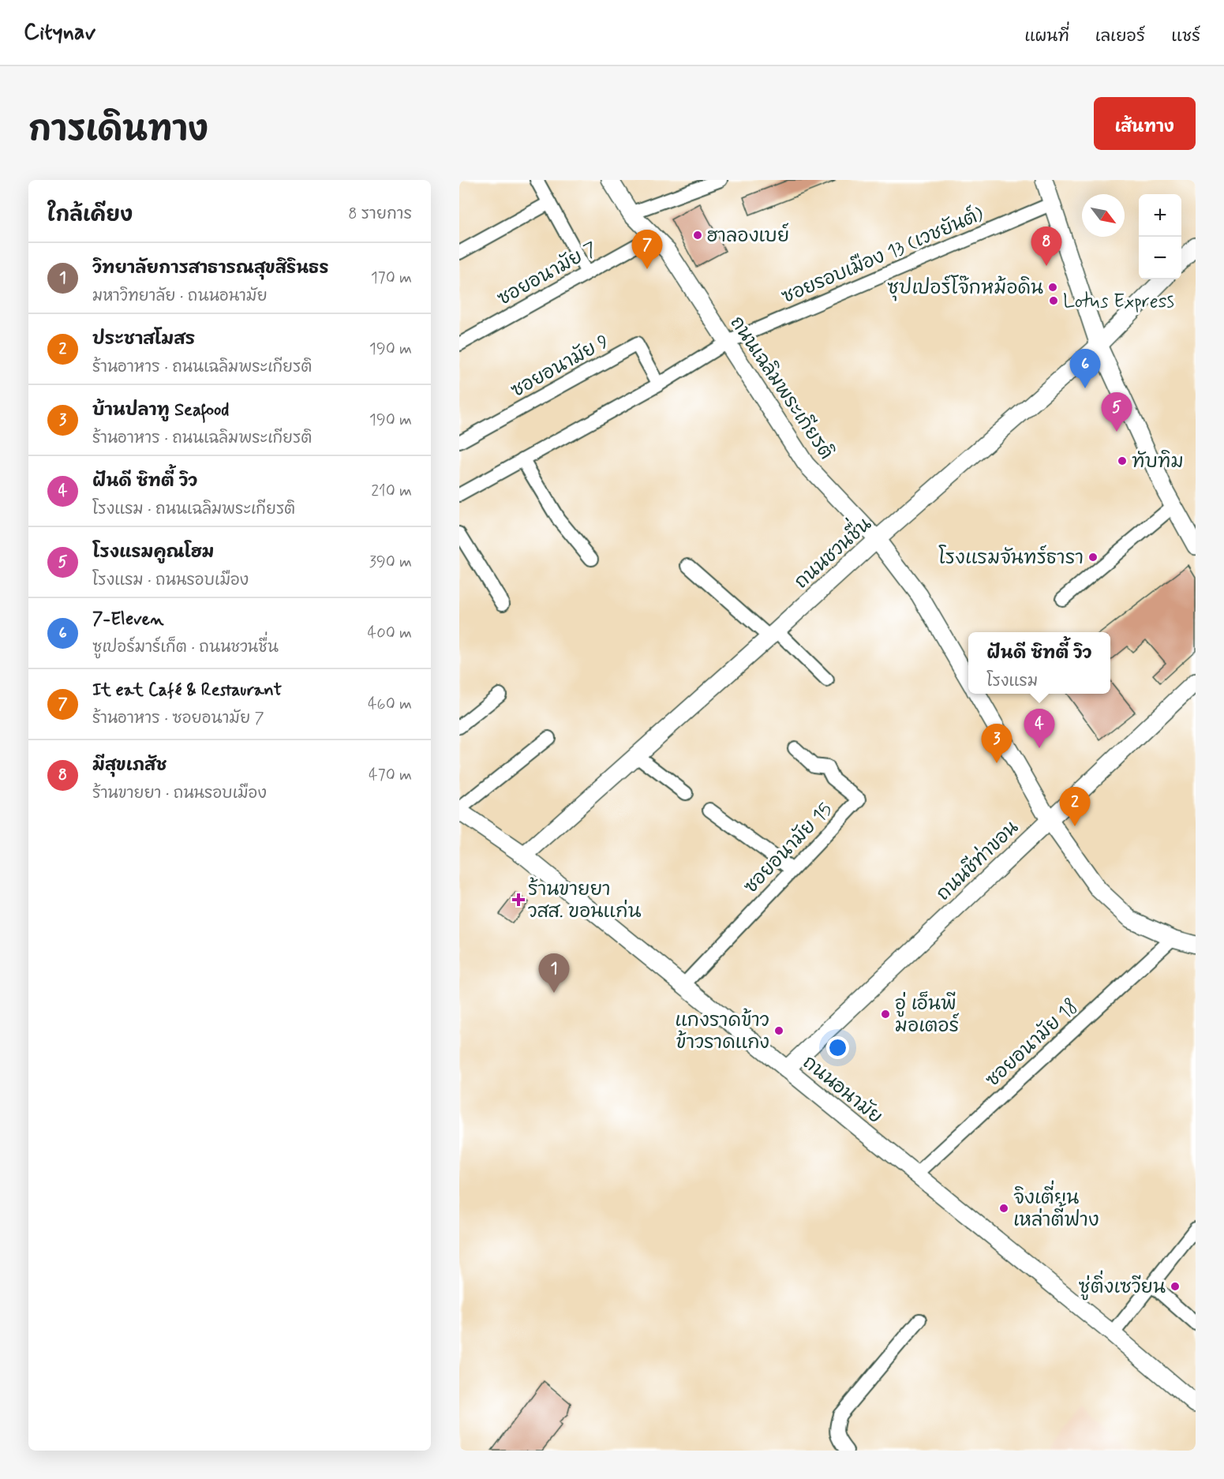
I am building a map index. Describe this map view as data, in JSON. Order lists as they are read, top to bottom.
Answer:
{
  "streets": {
    "street": [
      "ซอยรอบเมือง 13 (เวชยันต์)",
      "ซอยอนามัย 7",
      "ซอยอนามัย 9",
      "ถนนเฉลิมพระเกียรติ",
      "ถนนชวนชื่น",
      "ซอยอนามัย 15",
      "ถนนชีท่าขอน",
      "ซอยอนามัย 18",
      "ถนนอนามัย"
    ]
  },
  "crossings": [
    ["ซอยรอบเมือง 13 (เวชยันต์)", "ซอยอนามัย 9"],
    ["ซอยรอบเมือง 13 (เวชยันต์)", "ถนนเฉลิมพระเกียรติ"],
    ["ซอยอนามัย 7", "ถนนเฉลิมพระเกียรติ"],
    ["ถนนเฉลิมพระเกียรติ", "ถนนชวนชื่น"],
    ["ถนนชวนชื่น", "ถนนอนามัย"],
    ["ซอยอนามัย 15", "ถนนอนามัย"],
    ["ถนนชีท่าขอน", "ถนนอนามัย"],
    ["ซอยอนามัย 18", "ถนนอนามัย"]
  ],
  "places": {
    "other": [
      "ฮาลองเบย์",
      "ซุปเปอร์โจ๊กหม้อดิน",
      "Lotus Express",
      "ทับทิม",
      "โรงแรมจันทร์ธารา",
      "อู่ เอ็นพี มอเตอร์",
      "แกงราดข้าว ข้าวราดแกง",
      "จิงเตี่ยน เหล่าตี้ฟาง",
      "ซู่ติ่งเซวียน"
    ],
    "health": ["ร้านขายยา วสส. ขอนแก่น"]
  },
  "north": "bottom right",
  "page": {
    "header": "Citynav",
    "nav": ["แผนที่", "เลเยอร์", "แชร์"],
    "title": "การเดินทาง",
    "buttons": "เส้นทาง",
    "heading": ["ใกล้เคียง", "8 รายการ"],
    "map_buttons": ["+", "−"],
    "pins": [
      "8",
      "7",
      "6",
      "5",
      "4",
      "3",
      "2",
      "1"
    ],
    "list": [
      {
        "mark": "1",
        "name": "วิทยาลัยการสาธารณสุขสิรินธร",
        "note": "มหาวิทยาลัย · ถนนอนามัย",
        "value": "170 m"
      },
      {
        "mark": "2",
        "name": "ประชาสโมสร",
        "note": "ร้านอาหาร · ถนนเฉลิมพระเกียรติ",
        "value": "190 m"
      },
      {
        "mark": "3",
        "name": "บ้านปลาทู Seafood",
        "note": "ร้านอาหาร · ถนนเฉลิมพระเกียรติ",
        "value": "190 m"
      },
      {
        "mark": "4",
        "name": "ฝันดี ซิทตี้ วิว",
        "note": "โรงแรม · ถนนเฉลิมพระเกียรติ",
        "value": "210 m"
      },
      {
        "mark": "5",
        "name": "โรงแรมคูณโฮม",
        "note": "โรงแรม · ถนนรอบเมือง",
        "value": "390 m"
      },
      {
        "mark": "6",
        "name": "7-Eleven",
        "note": "ซูเปอร์มาร์เก็ต · ถนนชวนชื่น",
        "value": "400 m"
      },
      {
        "mark": "7",
        "name": "It eat Café & Restaurant",
        "note": "ร้านอาหาร · ซอยอนามัย 7",
        "value": "460 m"
      },
      {
        "mark": "8",
        "name": "มีสุขเภสัช",
        "note": "ร้านขายยา · ถนนรอบเมือง",
        "value": "470 m"
      }
    ],
    "popup": ["ฝันดี ซิทตี้ วิว", "โรงแรม"]
  }
}
